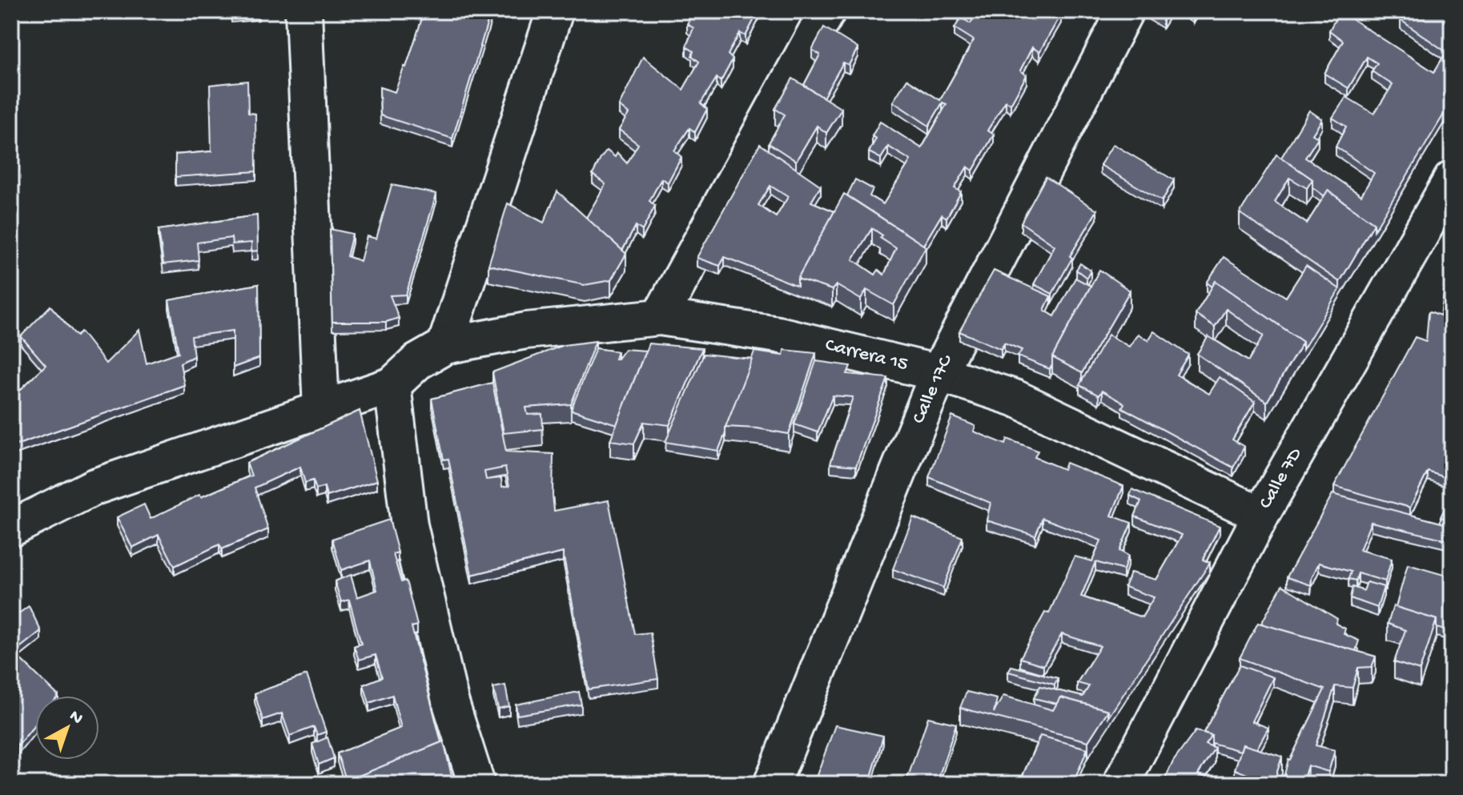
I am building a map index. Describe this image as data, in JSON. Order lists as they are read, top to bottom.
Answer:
{
  "streets": {
    "street": ["Carrera 15", "Calle 17C", "Calle 7D"]
  },
  "crossings": [
    ["Carrera 15", "Calle 17C"],
    ["Carrera 15", "Calle 7D"]
  ],
  "north": "top right"
}
